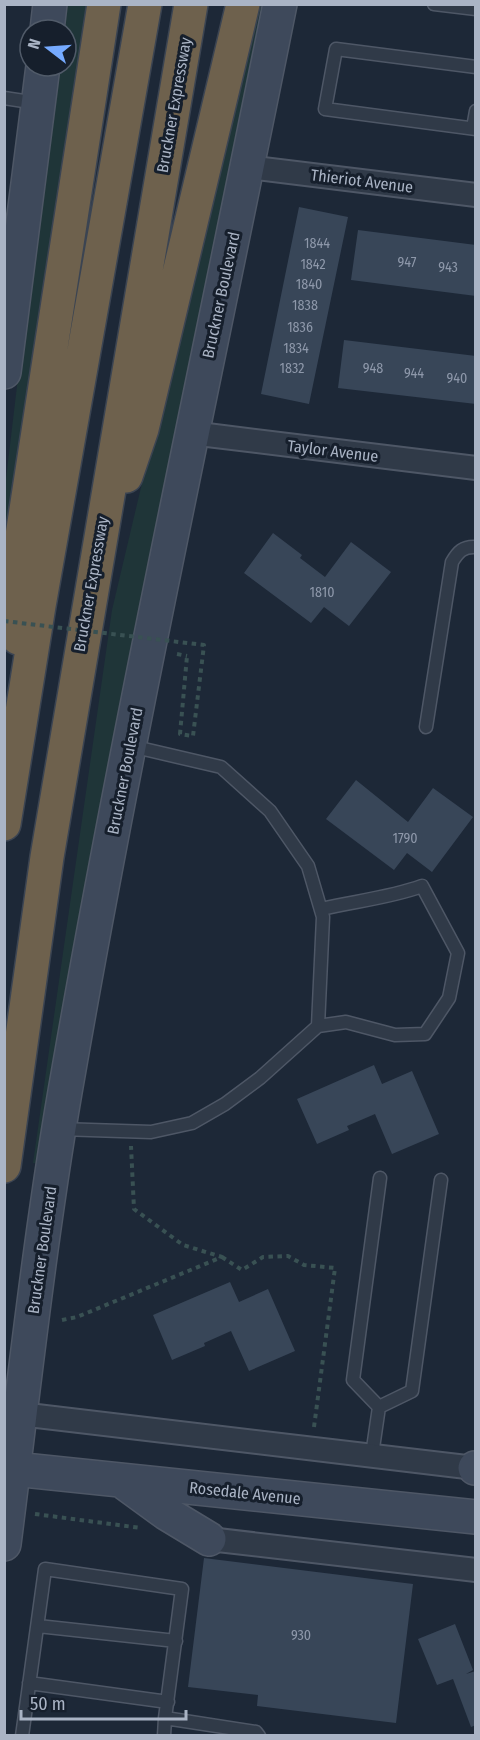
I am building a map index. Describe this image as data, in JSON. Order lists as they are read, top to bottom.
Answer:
{
  "streets": {
    "highway": ["Bruckner Expressway"],
    "main road": ["Bruckner Boulevard", "Rosedale Avenue"],
    "street": ["Thieriot Avenue", "Taylor Avenue"]
  },
  "crossings": [
    ["Thieriot Avenue", "Bruckner Boulevard"],
    ["Bruckner Boulevard", "Taylor Avenue"],
    ["Bruckner Boulevard", "Rosedale Avenue"]
  ],
  "house_numbers": [
    "1844",
    "947",
    "1842",
    "943",
    "1840",
    "1838",
    "1836",
    "1834",
    "1832",
    "948",
    "944",
    "940",
    "1810",
    "1790",
    "930"
  ],
  "scale_bar": "50 m",
  "north": "left"
}
